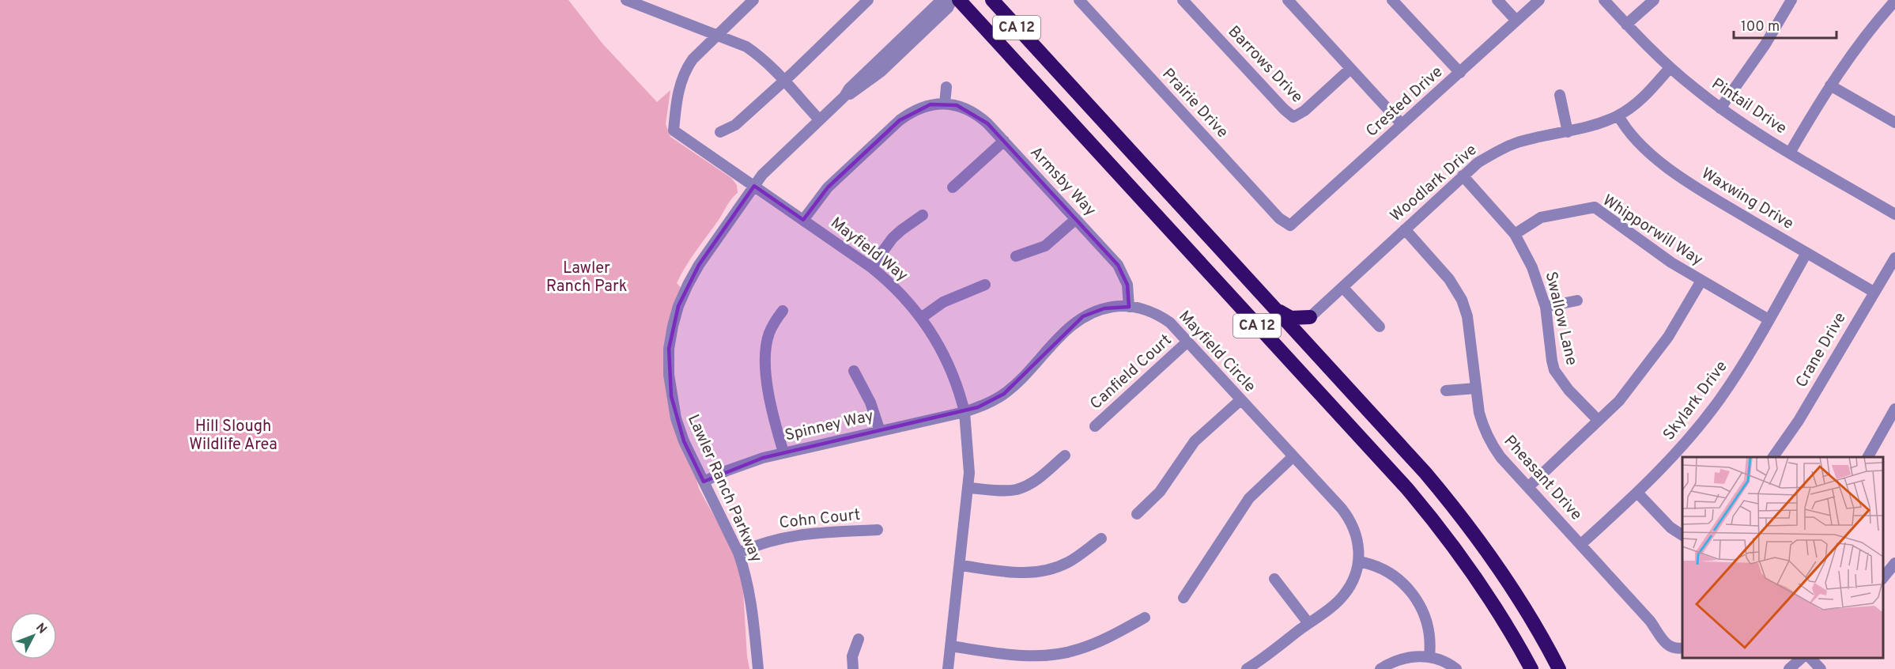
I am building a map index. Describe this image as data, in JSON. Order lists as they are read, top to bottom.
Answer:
{
  "streets": {
    "highway": ["CA 12"],
    "street": [
      "Barrows Drive",
      "Crested Drive",
      "Prairie Drive",
      "Pintail Drive",
      "Armsby Way",
      "Woodlark Drive",
      "Waxwing Drive",
      "Whipporwill Way",
      "Mayfield Way",
      "Swallow Lane",
      "Crane Drive",
      "Mayfield Circle",
      "Canfield Court",
      "Skylark Drive",
      "Spinney Way",
      "Pheasant Drive",
      "Lawler Ranch Parkway",
      "Cohn Court"
    ]
  },
  "crossings": [
    ["Crested Drive", "Prairie Drive"],
    ["Pintail Drive", "Woodlark Drive"],
    ["Armsby Way", "Mayfield Way"],
    ["Armsby Way", "Mayfield Circle"],
    ["Woodlark Drive", "Waxwing Drive"],
    ["Woodlark Drive", "Swallow Lane"],
    ["Woodlark Drive", "Pheasant Drive"],
    ["Waxwing Drive", "Crane Drive"],
    ["Waxwing Drive", "Skylark Drive"],
    ["Whipporwill Way", "Swallow Lane"],
    ["Whipporwill Way", "Skylark Drive"],
    ["Mayfield Way", "Mayfield Circle"],
    ["Mayfield Way", "Spinney Way"],
    ["Mayfield Way", "Lawler Ranch Parkway"],
    ["Mayfield Circle", "Canfield Court"],
    ["Mayfield Circle", "Spinney Way"],
    ["Skylark Drive", "Pheasant Drive"],
    ["Spinney Way", "Lawler Ranch Parkway"],
    ["Lawler Ranch Parkway", "Cohn Court"]
  ],
  "parks": ["Lawler Ranch Park", "Hill Slough Wildlife Area"],
  "scale_bar": "100 m",
  "north": "top right"
}
